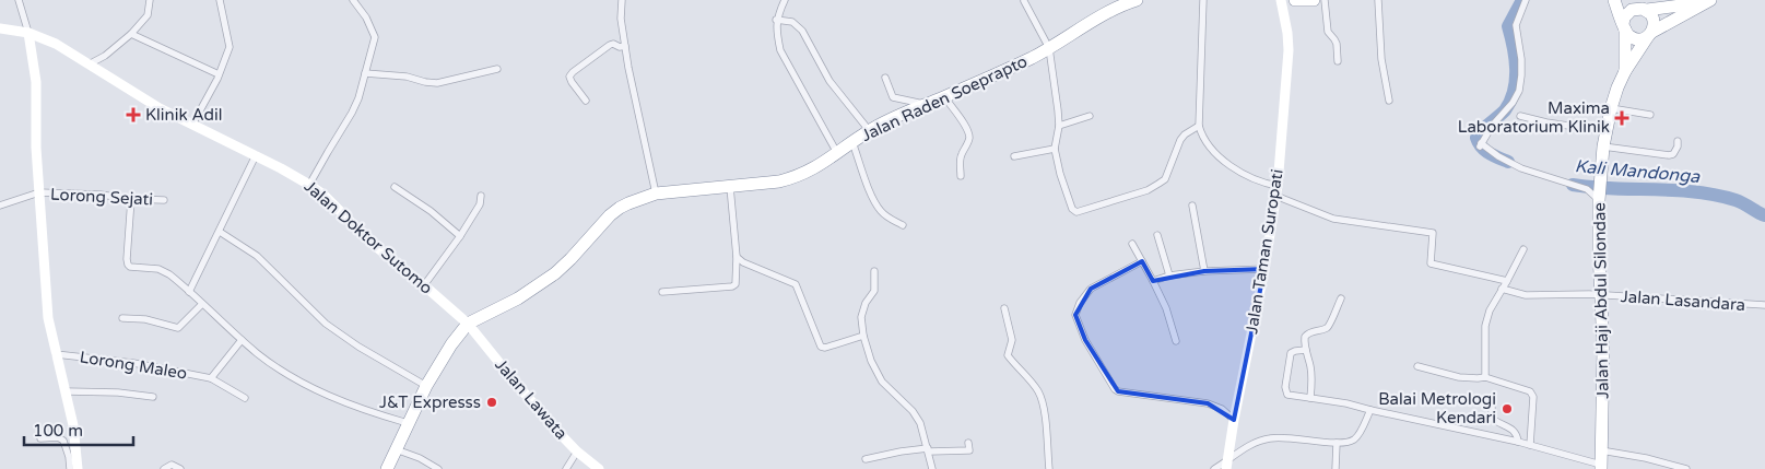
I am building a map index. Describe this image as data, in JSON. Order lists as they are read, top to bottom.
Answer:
{
  "streets": {
    "highway": ["Jalan Raden Soeprapto", "Jalan Haji Abdul Silondae"],
    "street": [
      "Lorong Sejati",
      "Jalan Doktor Sutomo",
      "Jalan Taman Suropati",
      "Jalan Lasandara",
      "Lorong Maleo",
      "Jalan Lawata"
    ]
  },
  "crossings": [
    ["Jalan Raden Soeprapto", "Jalan Doktor Sutomo"],
    ["Jalan Raden Soeprapto", "Jalan Lawata"],
    ["Jalan Doktor Sutomo", "Jalan Lawata"],
    ["Jalan Haji Abdul Silondae", "Jalan Lasandara"]
  ],
  "water": ["Kali Mandonga"],
  "places": {
    "health": ["Klinik Adil", "Maxima Laboratorium Klinik"],
    "other": ["J&T Expresss", "Balai Metrologi Kendari"]
  },
  "scale_bar": "100 m"
}
